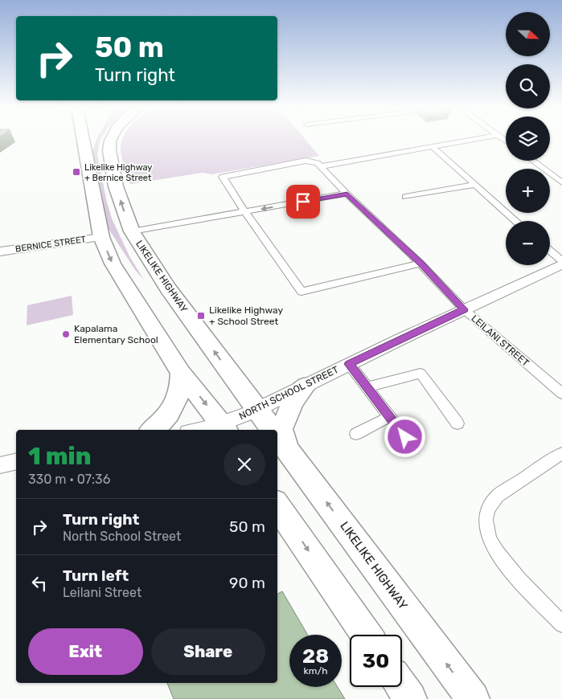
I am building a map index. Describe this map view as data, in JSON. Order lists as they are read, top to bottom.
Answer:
{
  "streets": {
    "highway": ["LIKELIKE HIGHWAY"],
    "main road": ["BERNICE STREET", "NORTH SCHOOL STREET"],
    "street": ["LEILANI STREET"]
  },
  "crossings": [
    ["LIKELIKE HIGHWAY", "NORTH SCHOOL STREET"],
    ["LEILANI STREET", "NORTH SCHOOL STREET"]
  ],
  "places": {
    "transit": ["Likelike Highway + Bernice Street", "Likelike Highway + School Street"],
    "other": ["Kapalama Elementary School"]
  },
  "north": "right",
  "page": {
    "map_buttons": ["+", "−"],
    "turn": ["50 m", "Turn right"],
    "heading": ["1 min", "330 m · 07:36"],
    "list": [
      {
        "name": "Turn right",
        "note": "North School Street",
        "value": "50 m"
      },
      {
        "name": "Turn left",
        "note": "Leilani Street",
        "value": "90 m"
      }
    ],
    "buttons": ["Exit", "Share"],
    "speed": "28 km/h",
    "limit": "30"
  }
}
